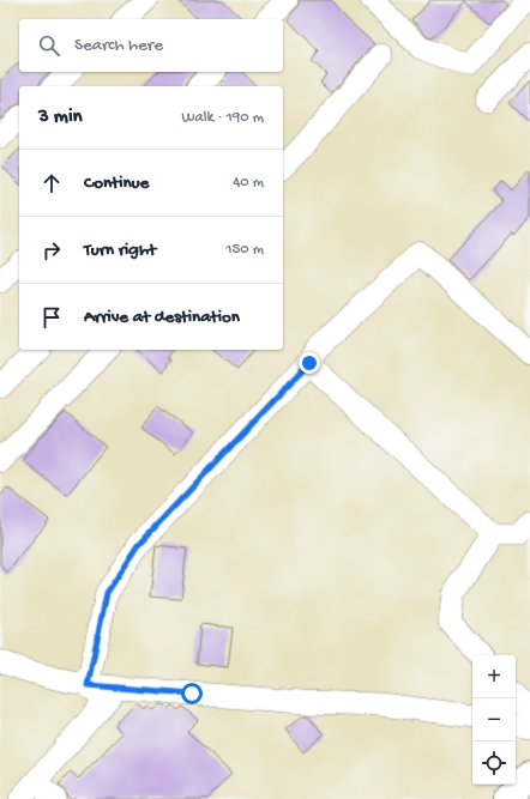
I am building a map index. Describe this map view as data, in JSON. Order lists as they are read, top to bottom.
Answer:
{
  "page": {
    "search": "Search here",
    "heading": ["3 min", "Walk · 190 m"],
    "list": [
      ["Continue", "40 m"],
      ["Turn right", "150 m"],
      "Arrive at destination"
    ],
    "map_buttons": ["+", "−"]
  }
}
